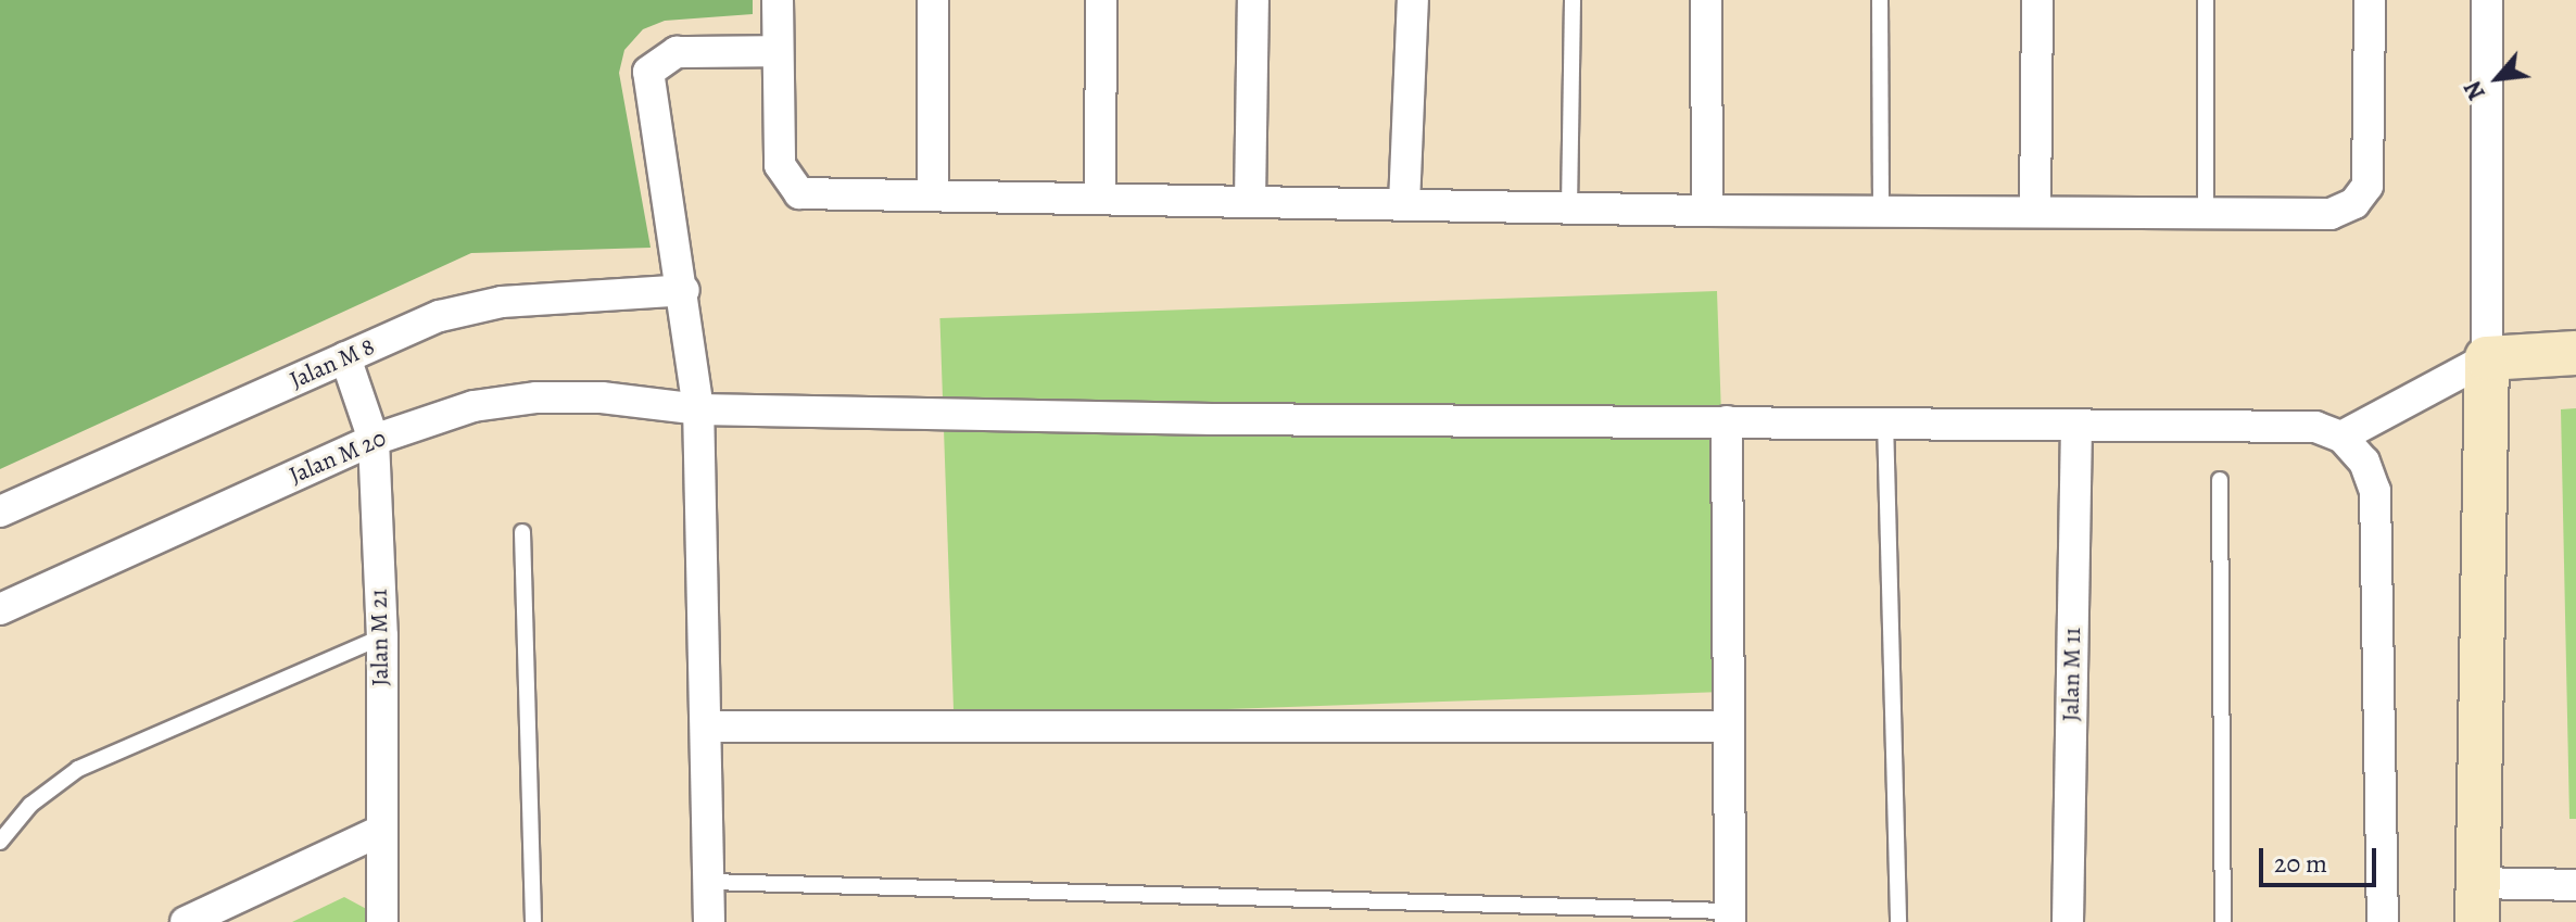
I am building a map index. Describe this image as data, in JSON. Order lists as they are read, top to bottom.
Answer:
{
  "streets": {
    "street": [
      "Jalan M 8",
      "Jalan M 20",
      "Jalan M 21",
      "Jalan M 11"
    ]
  },
  "crossings": [
    ["Jalan M 8", "Jalan M 21"],
    ["Jalan M 20", "Jalan M 21"],
    ["Jalan M 20", "Jalan M 11"]
  ],
  "scale_bar": "20 m",
  "north": "bottom left"
}
